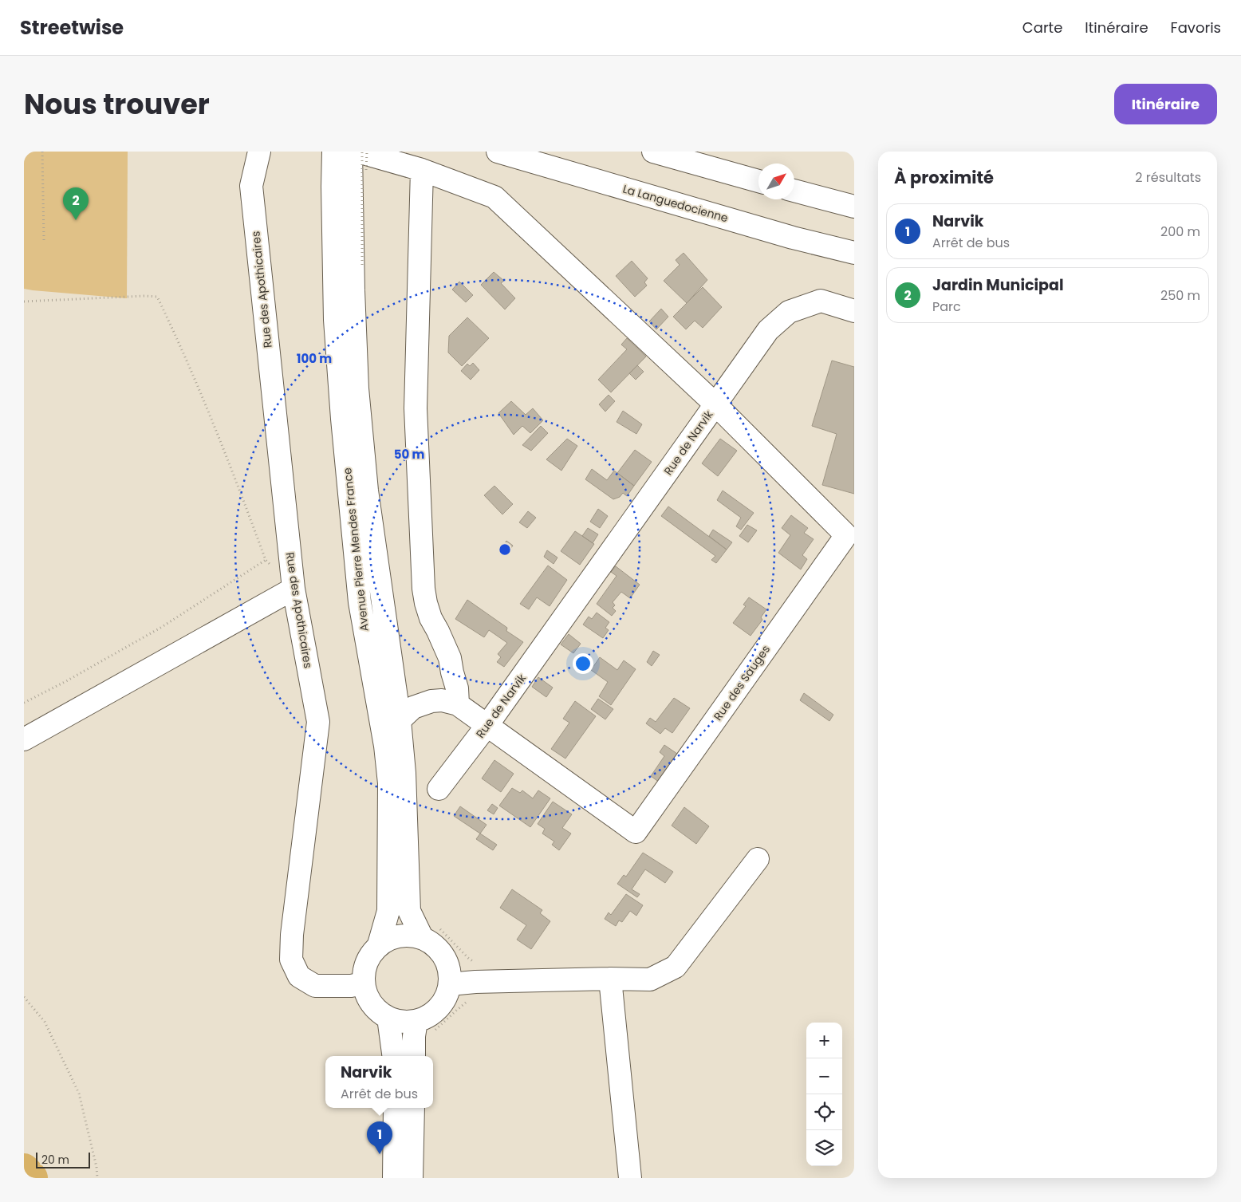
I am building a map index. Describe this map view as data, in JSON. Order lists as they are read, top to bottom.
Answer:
{
  "streets": {
    "main road": [
      "La Languedocienne",
      "Rue des Apothicaires",
      "Rue de Narvik",
      "Avenue Pierre Mendes France",
      "Rue des Sauges"
    ]
  },
  "crossings": [
    ["Rue des Apothicaires", "Avenue Pierre Mendes France"],
    ["Rue de Narvik", "Rue des Sauges"]
  ],
  "scale_bar": "20 m",
  "north": "top right",
  "page": {
    "header": "Streetwise",
    "nav": ["Carte", "Itinéraire", "Favoris"],
    "title": "Nous trouver",
    "buttons": "Itinéraire",
    "heading": ["À proximité", "2 résultats"],
    "pins": ["2", "1"],
    "list": [
      {
        "mark": "1",
        "name": "Narvik",
        "note": "Arrêt de bus",
        "value": "200 m"
      },
      {
        "mark": "2",
        "name": "Jardin Municipal",
        "note": "Parc",
        "value": "250 m"
      }
    ],
    "map_buttons": ["+", "−"],
    "popup": ["Narvik", "Arrêt de bus"],
    "scale": "20 m"
  },
  "rings": ["100 m", "50 m"]
}
